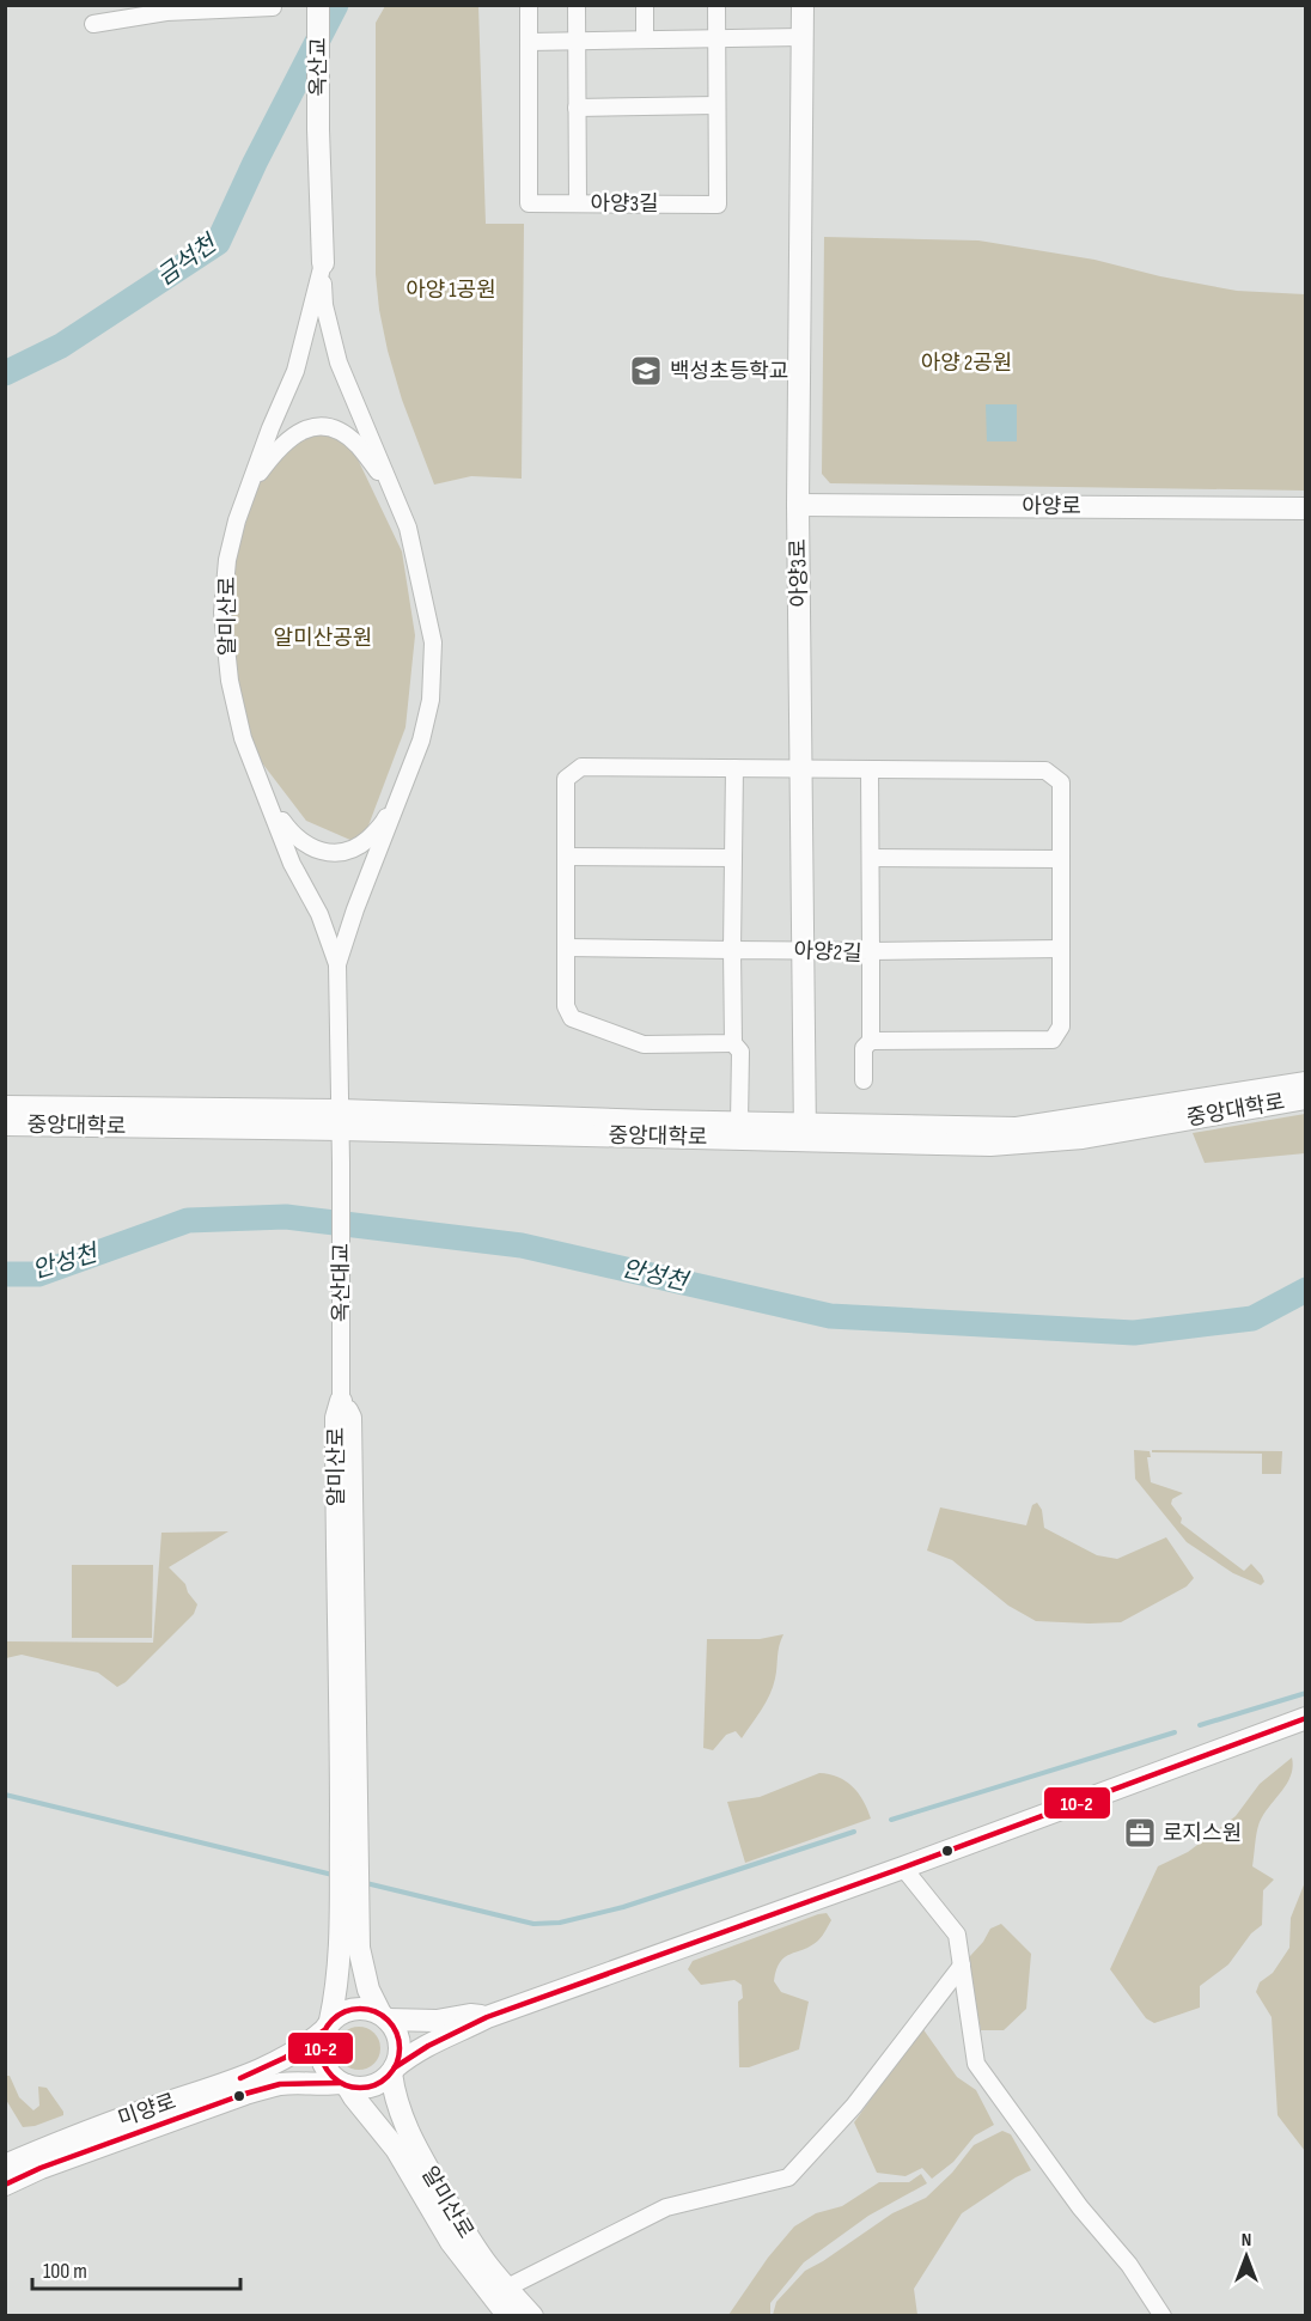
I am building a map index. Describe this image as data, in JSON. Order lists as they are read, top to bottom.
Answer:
{
  "streets": {
    "street": [
      "옥산교",
      "아양3길",
      "아양로",
      "아양3로",
      "알미산로",
      "아양2길",
      "중앙대학로",
      "옥산대교",
      "미양로"
    ]
  },
  "crossings": [
    ["옥산교", "알미산로"],
    ["아양로", "아양3로"],
    ["아양3로", "아양2길"],
    ["아양3로", "중앙대학로"],
    ["알미산로", "중앙대학로"],
    ["알미산로", "옥산대교"],
    ["알미산로", "미양로"]
  ],
  "water": ["금석천", "안성천"],
  "parks": ["아양 1공원", "아양 2공원", "알미산공원"],
  "places": {
    "school or university": ["백성초등학교"],
    "office": ["로지스원"]
  },
  "lines": ["transit line 10-2"],
  "scale_bar": "100 m",
  "north": "top"
}
